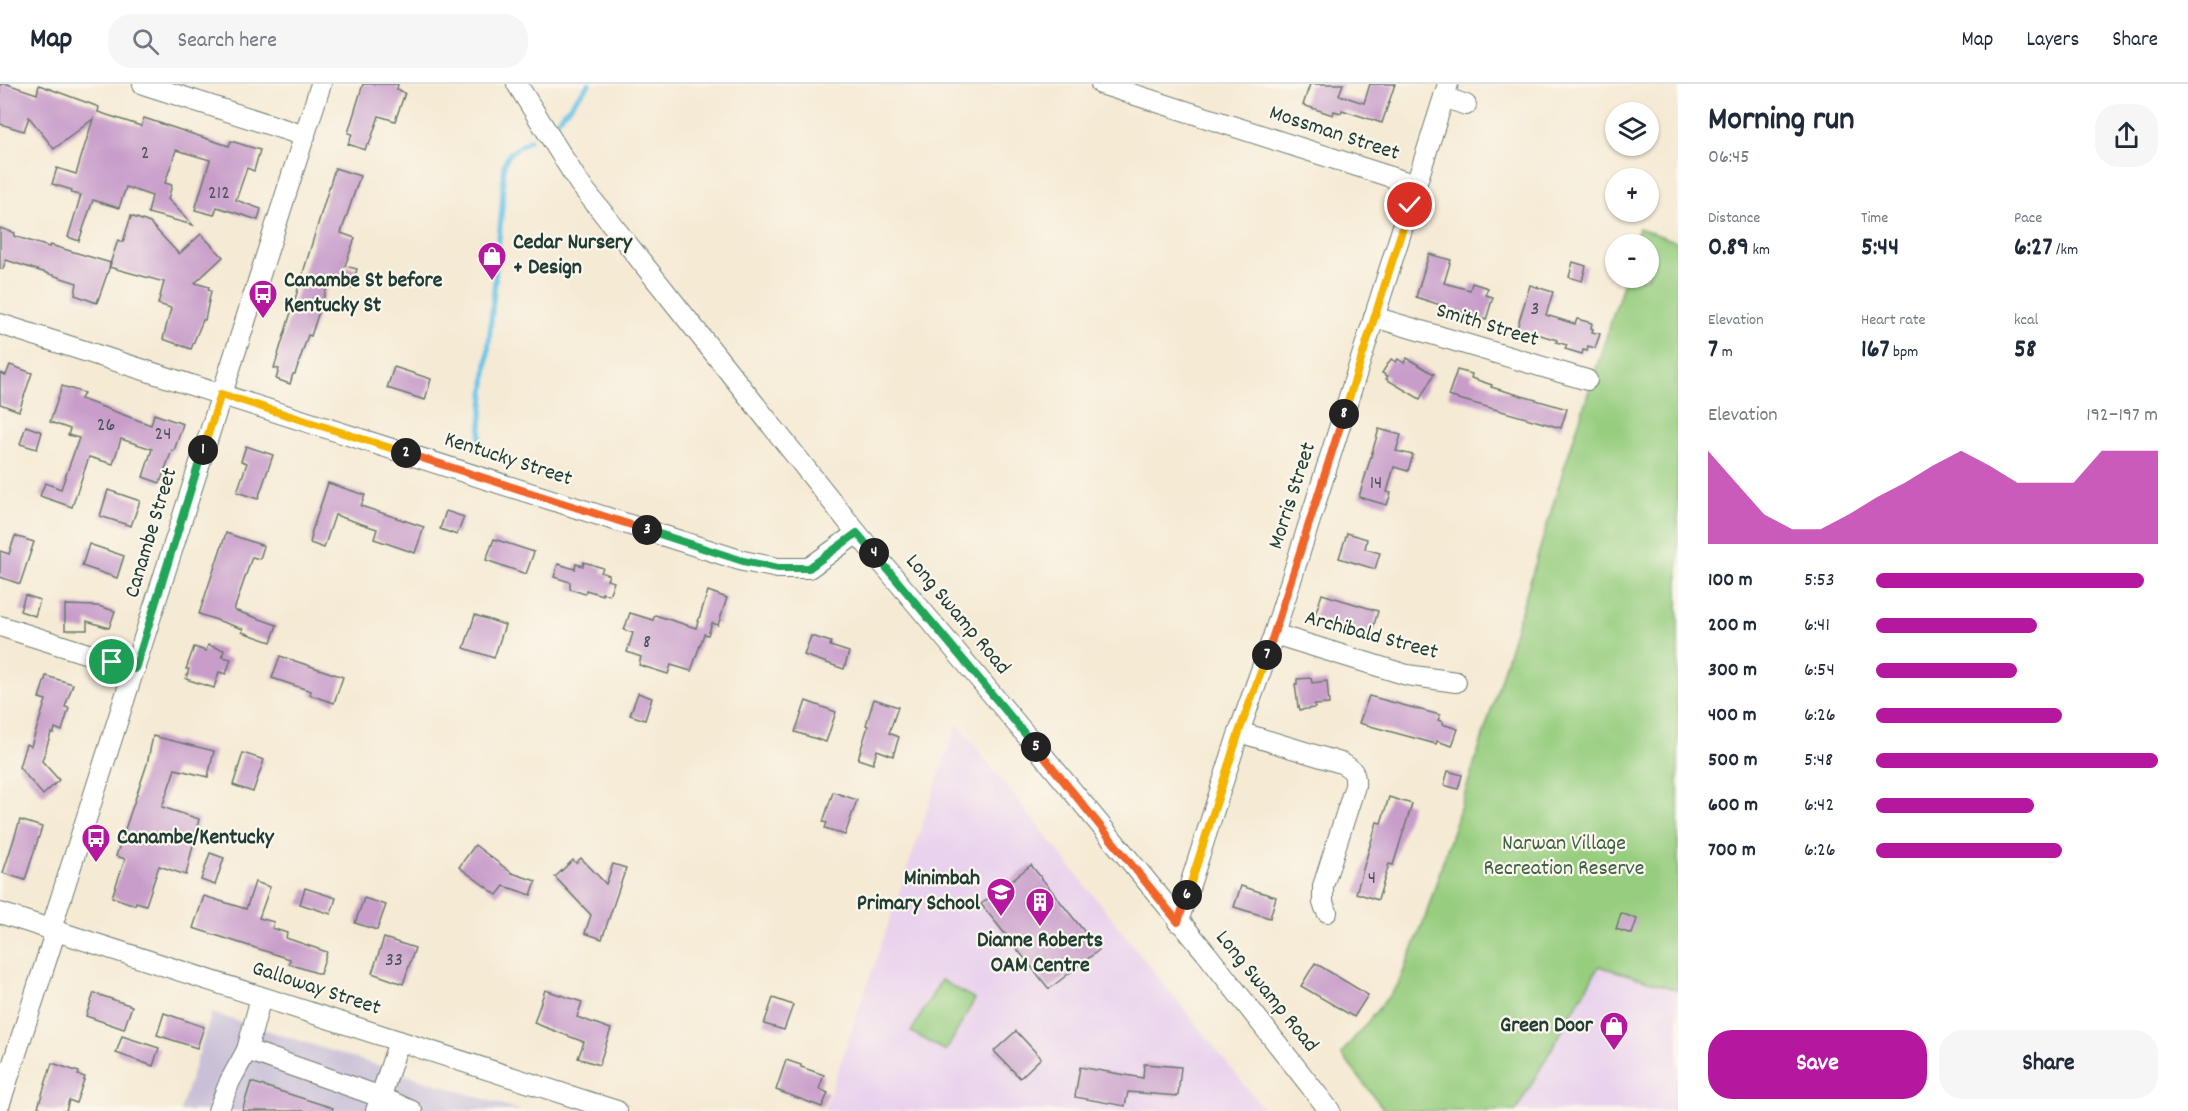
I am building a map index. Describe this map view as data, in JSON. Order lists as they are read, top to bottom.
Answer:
{
  "streets": {
    "street": [
      "Mossman Street",
      "Smith Street",
      "Kentucky Street",
      "Morris Street",
      "Canambe Street",
      "Long Swamp Road",
      "Archibald Street",
      "Galloway Street"
    ]
  },
  "crossings": [
    ["Mossman Street", "Morris Street"],
    ["Smith Street", "Morris Street"],
    ["Kentucky Street", "Canambe Street"],
    ["Kentucky Street", "Long Swamp Road"],
    ["Morris Street", "Long Swamp Road"],
    ["Morris Street", "Archibald Street"],
    ["Canambe Street", "Galloway Street"]
  ],
  "parks": ["Narwan Village Recreation Reserve"],
  "places": {
    "shop": ["Cedar Nursery + Design", "Green Door"],
    "bus stop": ["Canambe St before Kentucky St", "Canambe/Kentucky"],
    "school or university": ["Minimbah Primary School"],
    "building": ["Dianne Roberts OAM Centre"]
  },
  "house_numbers": [
    "2",
    "212",
    "3",
    "26",
    "24",
    "14",
    "8",
    "4",
    "33"
  ],
  "page": {
    "header": "Map",
    "search": "Search here",
    "nav": ["Map", "Layers", "Share"],
    "heading": ["Morning run", "06:45"],
    "map_buttons": ["+", "−"],
    "stats": [
      ["Distance", "0.89 km"],
      ["Time", "5:44"],
      ["Pace", "6:27 /km"],
      ["Elevation", "7 m"],
      ["Heart rate", "167 bpm"],
      ["kcal", "58"]
    ],
    "chart": ["Elevation", "192–197 m"],
    "pins": [
      "8",
      "1",
      "2",
      "3",
      "4",
      "7",
      "5",
      "6"
    ],
    "list": [
      {
        "name": "100 m",
        "note": "5:53"
      },
      {
        "name": "200 m",
        "note": "6:41"
      },
      {
        "name": "300 m",
        "note": "6:54"
      },
      {
        "name": "400 m",
        "note": "6:26"
      },
      {
        "name": "500 m",
        "note": "5:48"
      },
      {
        "name": "600 m",
        "note": "6:42"
      },
      {
        "name": "700 m",
        "note": "6:26"
      }
    ],
    "buttons": ["Save", "Share"]
  }
}
